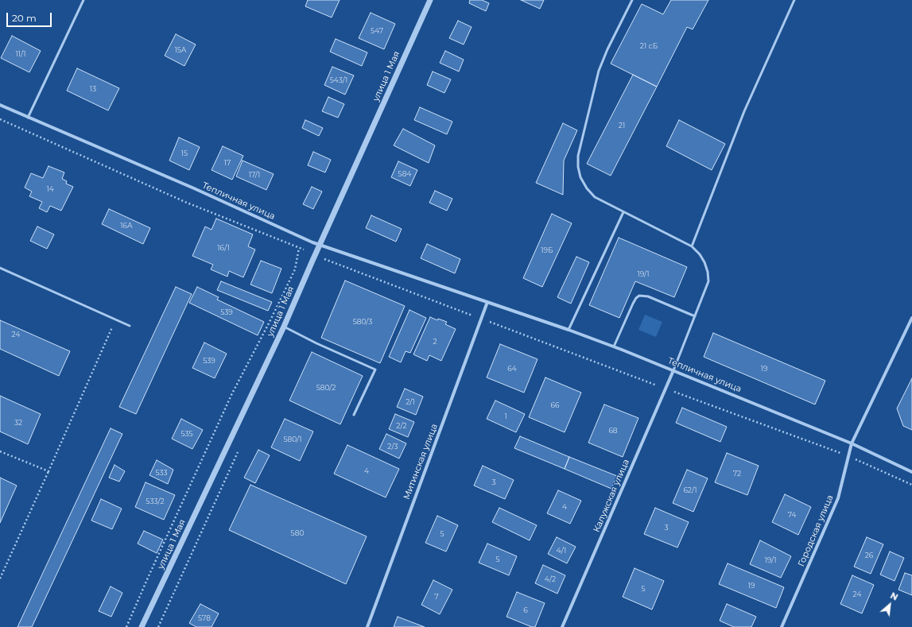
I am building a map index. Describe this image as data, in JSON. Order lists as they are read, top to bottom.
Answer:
{
  "streets": {
    "street": [
      "улица 1 Мая",
      "Тепличная улица",
      "Митинская улица",
      "Калужская улица",
      "Городская улица"
    ]
  },
  "crossings": [
    ["улица 1 Мая", "Тепличная улица"],
    ["Тепличная улица", "Митинская улица"],
    ["Тепличная улица", "Калужская улица"],
    ["Тепличная улица", "Городская улица"]
  ],
  "house_numbers": [
    "547",
    "21 сБ",
    "15А",
    "11/1",
    "543/1",
    "13",
    "21",
    "15",
    "17",
    "584",
    "17/1",
    "14",
    "16А",
    "16/1",
    "19Б",
    "19/1",
    "539",
    "580/3",
    "24",
    "2",
    "539",
    "64",
    "19",
    "580/2",
    "2/1",
    "66",
    "1",
    "32",
    "2/2",
    "68",
    "535",
    "580/1",
    "2/3",
    "4",
    "533",
    "72",
    "3",
    "62/1",
    "533/2",
    "4",
    "74",
    "3",
    "580",
    "5",
    "4/1",
    "26",
    "5",
    "19/1",
    "4/2",
    "19",
    "5",
    "24",
    "7",
    "6",
    "578"
  ],
  "scale_bar": "20 m",
  "north": "top right"
}
